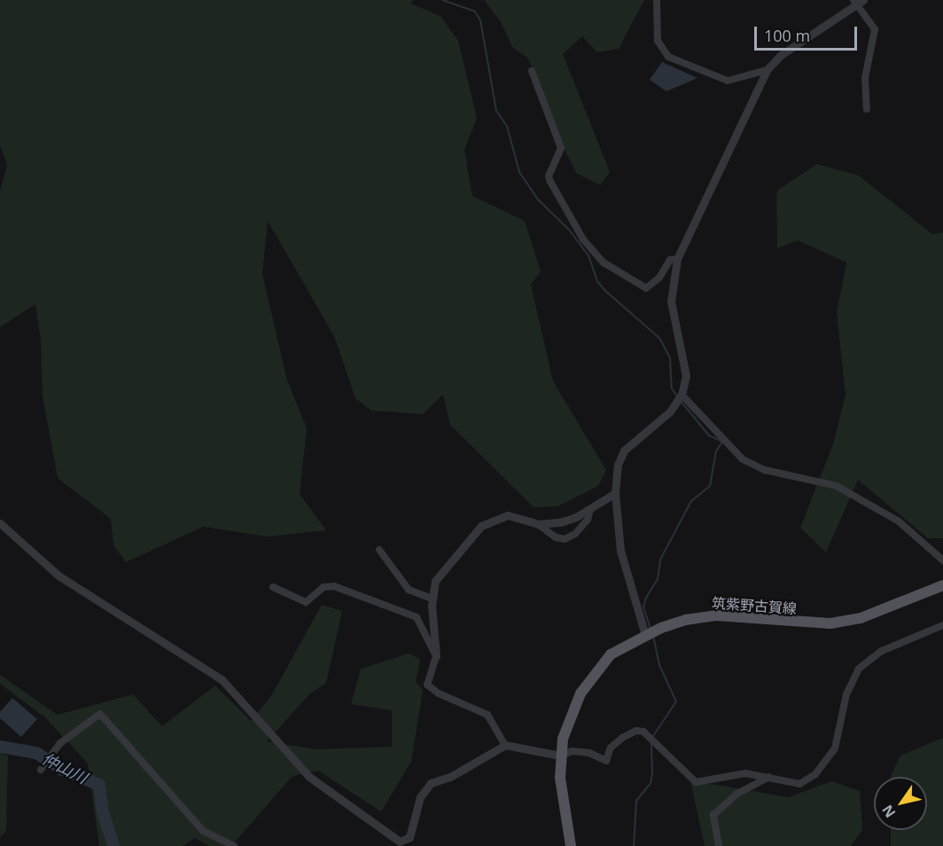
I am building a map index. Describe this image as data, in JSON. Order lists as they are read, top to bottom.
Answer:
{
  "streets": {
    "main road": ["筑紫野古賀線"]
  },
  "water": ["仲山川"],
  "scale_bar": "100 m",
  "north": "bottom left"
}
